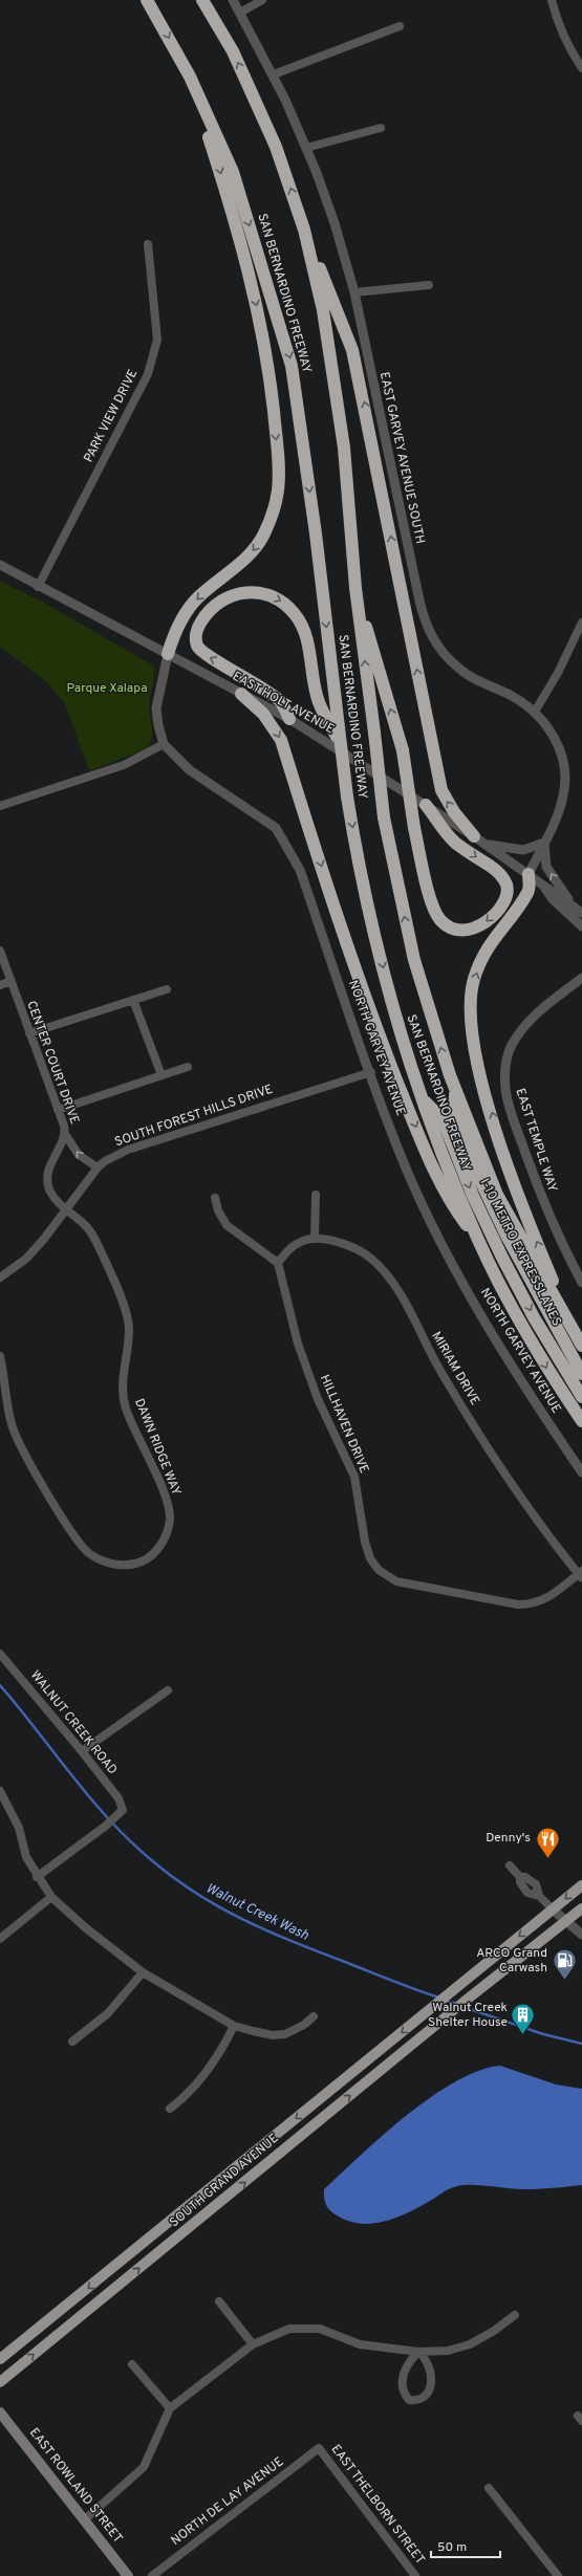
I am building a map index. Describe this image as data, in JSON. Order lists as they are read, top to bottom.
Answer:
{
  "streets": {
    "highway": ["SAN BERNARDINO FREEWAY", "I-10 METRO EXPRESSLANES"],
    "main road": ["SOUTH GRAND AVENUE", "EAST ROWLAND STREET"],
    "street": [
      "PARK VIEW DRIVE",
      "EAST GARVEY AVENUE SOUTH",
      "EAST HOLT AVENUE",
      "NORTH GARVEY AVENUE",
      "CENTER COURT DRIVE",
      "SOUTH FOREST HILLS DRIVE",
      "EAST TEMPLE WAY",
      "MIRIAM DRIVE",
      "HILLHAVEN DRIVE",
      "DAWN RIDGE WAY",
      "WALNUT CREEK ROAD",
      "NORTH DE LAY AVENUE",
      "EAST THELBORN STREET"
    ]
  },
  "crossings": [
    ["SAN BERNARDINO FREEWAY", "I-10 METRO EXPRESSLANES"],
    ["PARK VIEW DRIVE", "EAST HOLT AVENUE"],
    ["EAST GARVEY AVENUE SOUTH", "EAST HOLT AVENUE"],
    ["NORTH GARVEY AVENUE", "SOUTH FOREST HILLS DRIVE"],
    ["CENTER COURT DRIVE", "SOUTH FOREST HILLS DRIVE"],
    ["CENTER COURT DRIVE", "DAWN RIDGE WAY"],
    ["SOUTH FOREST HILLS DRIVE", "DAWN RIDGE WAY"],
    ["MIRIAM DRIVE", "HILLHAVEN DRIVE"],
    ["NORTH DE LAY AVENUE", "EAST THELBORN STREET"]
  ],
  "water": ["Walnut Creek Wash"],
  "parks": ["Parque Xalapa"],
  "places": {
    "restaurant": ["Denny's"],
    "fuel station": ["ARCO Grand Carwash"],
    "building": ["Walnut Creek Shelter House"]
  },
  "scale_bar": "50 m"
}
